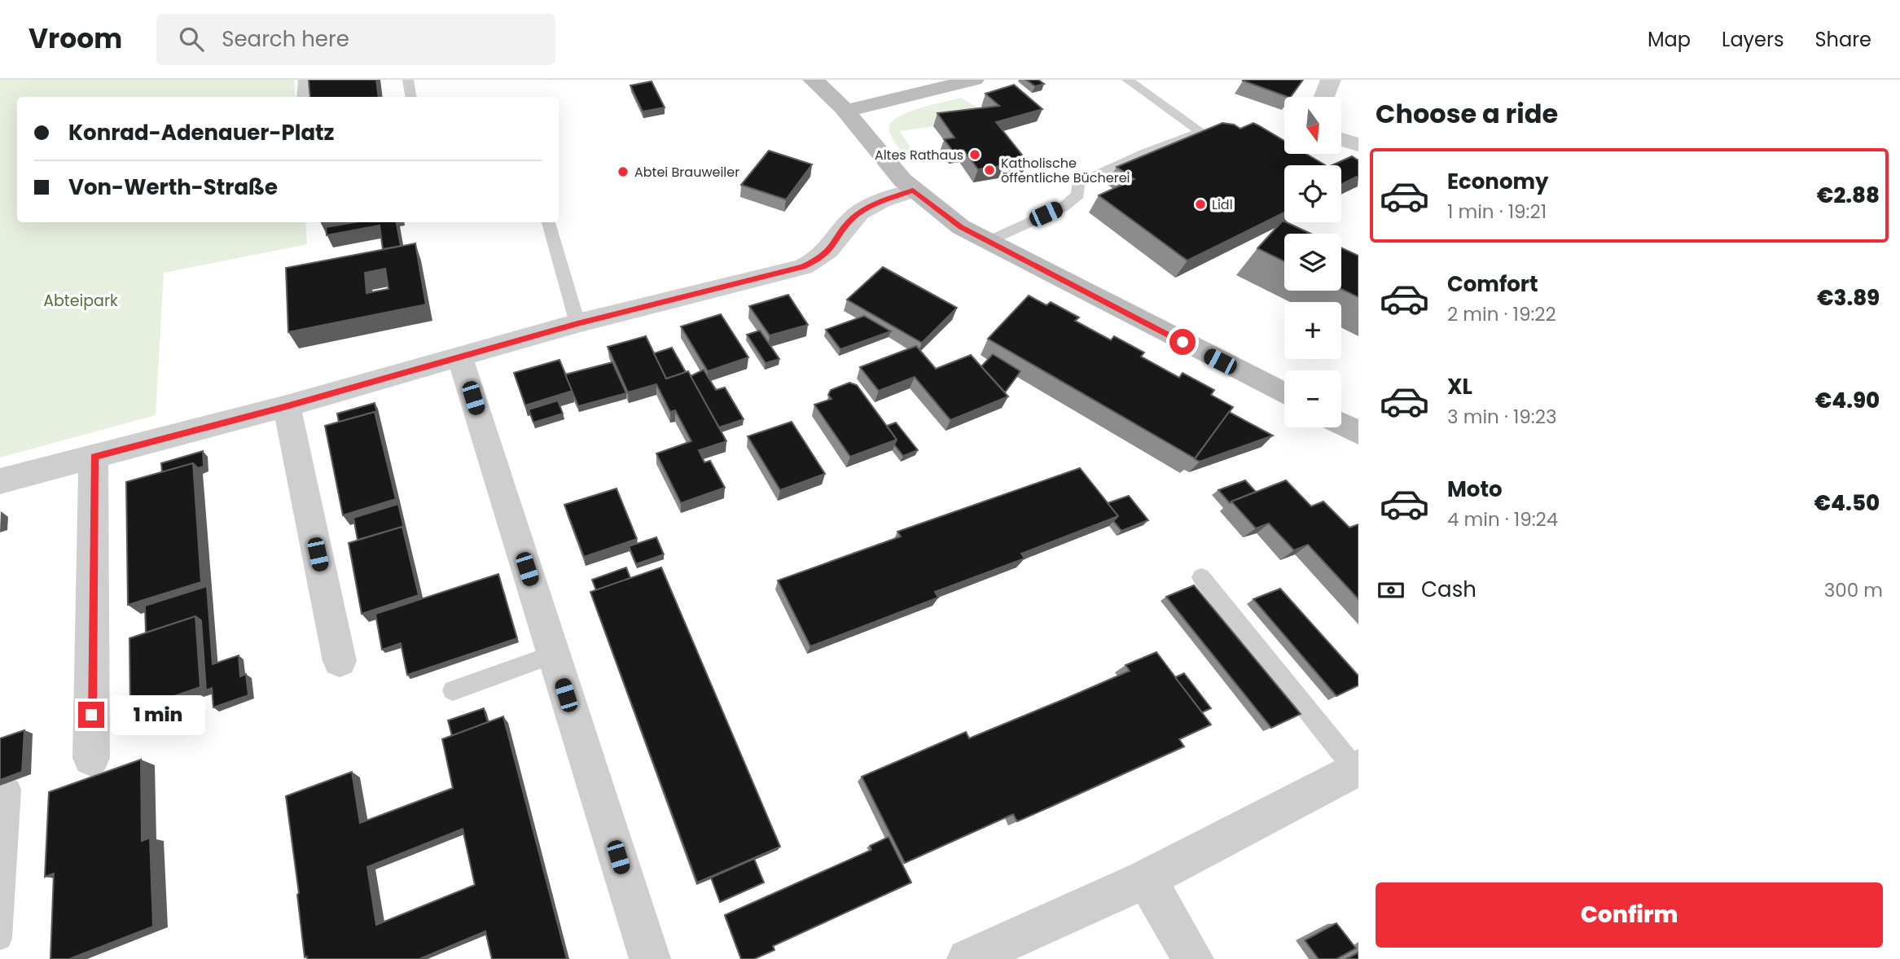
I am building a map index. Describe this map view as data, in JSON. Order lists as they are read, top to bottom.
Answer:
{
  "parks": ["Abteipark"],
  "places": [
    "Altes Rathaus",
    "Katholische öffentliche Bücherei",
    "Abtei Brauweiler",
    "Lidl"
  ],
  "north": "bottom",
  "page": {
    "header": "Vroom",
    "search": "Search here",
    "nav": ["Map", "Layers", "Share"],
    "heading": "Choose a ride",
    "map_buttons": ["+", "−"],
    "banner": ["Konrad-Adenauer-Platz", "Von-Werth-Straße"],
    "list": [
      {
        "name": "Economy",
        "note": "1 min · 19:21",
        "value": "€2.88"
      },
      {
        "name": "Comfort",
        "note": "2 min · 19:22",
        "value": "€3.89"
      },
      {
        "name": "XL",
        "note": "3 min · 19:23",
        "value": "€4.90"
      },
      {
        "name": "Moto",
        "note": "4 min · 19:24",
        "value": "€4.50"
      }
    ],
    "pay": ["Cash", "300 m"],
    "bubble": "1 min",
    "buttons": "Confirm"
  }
}
